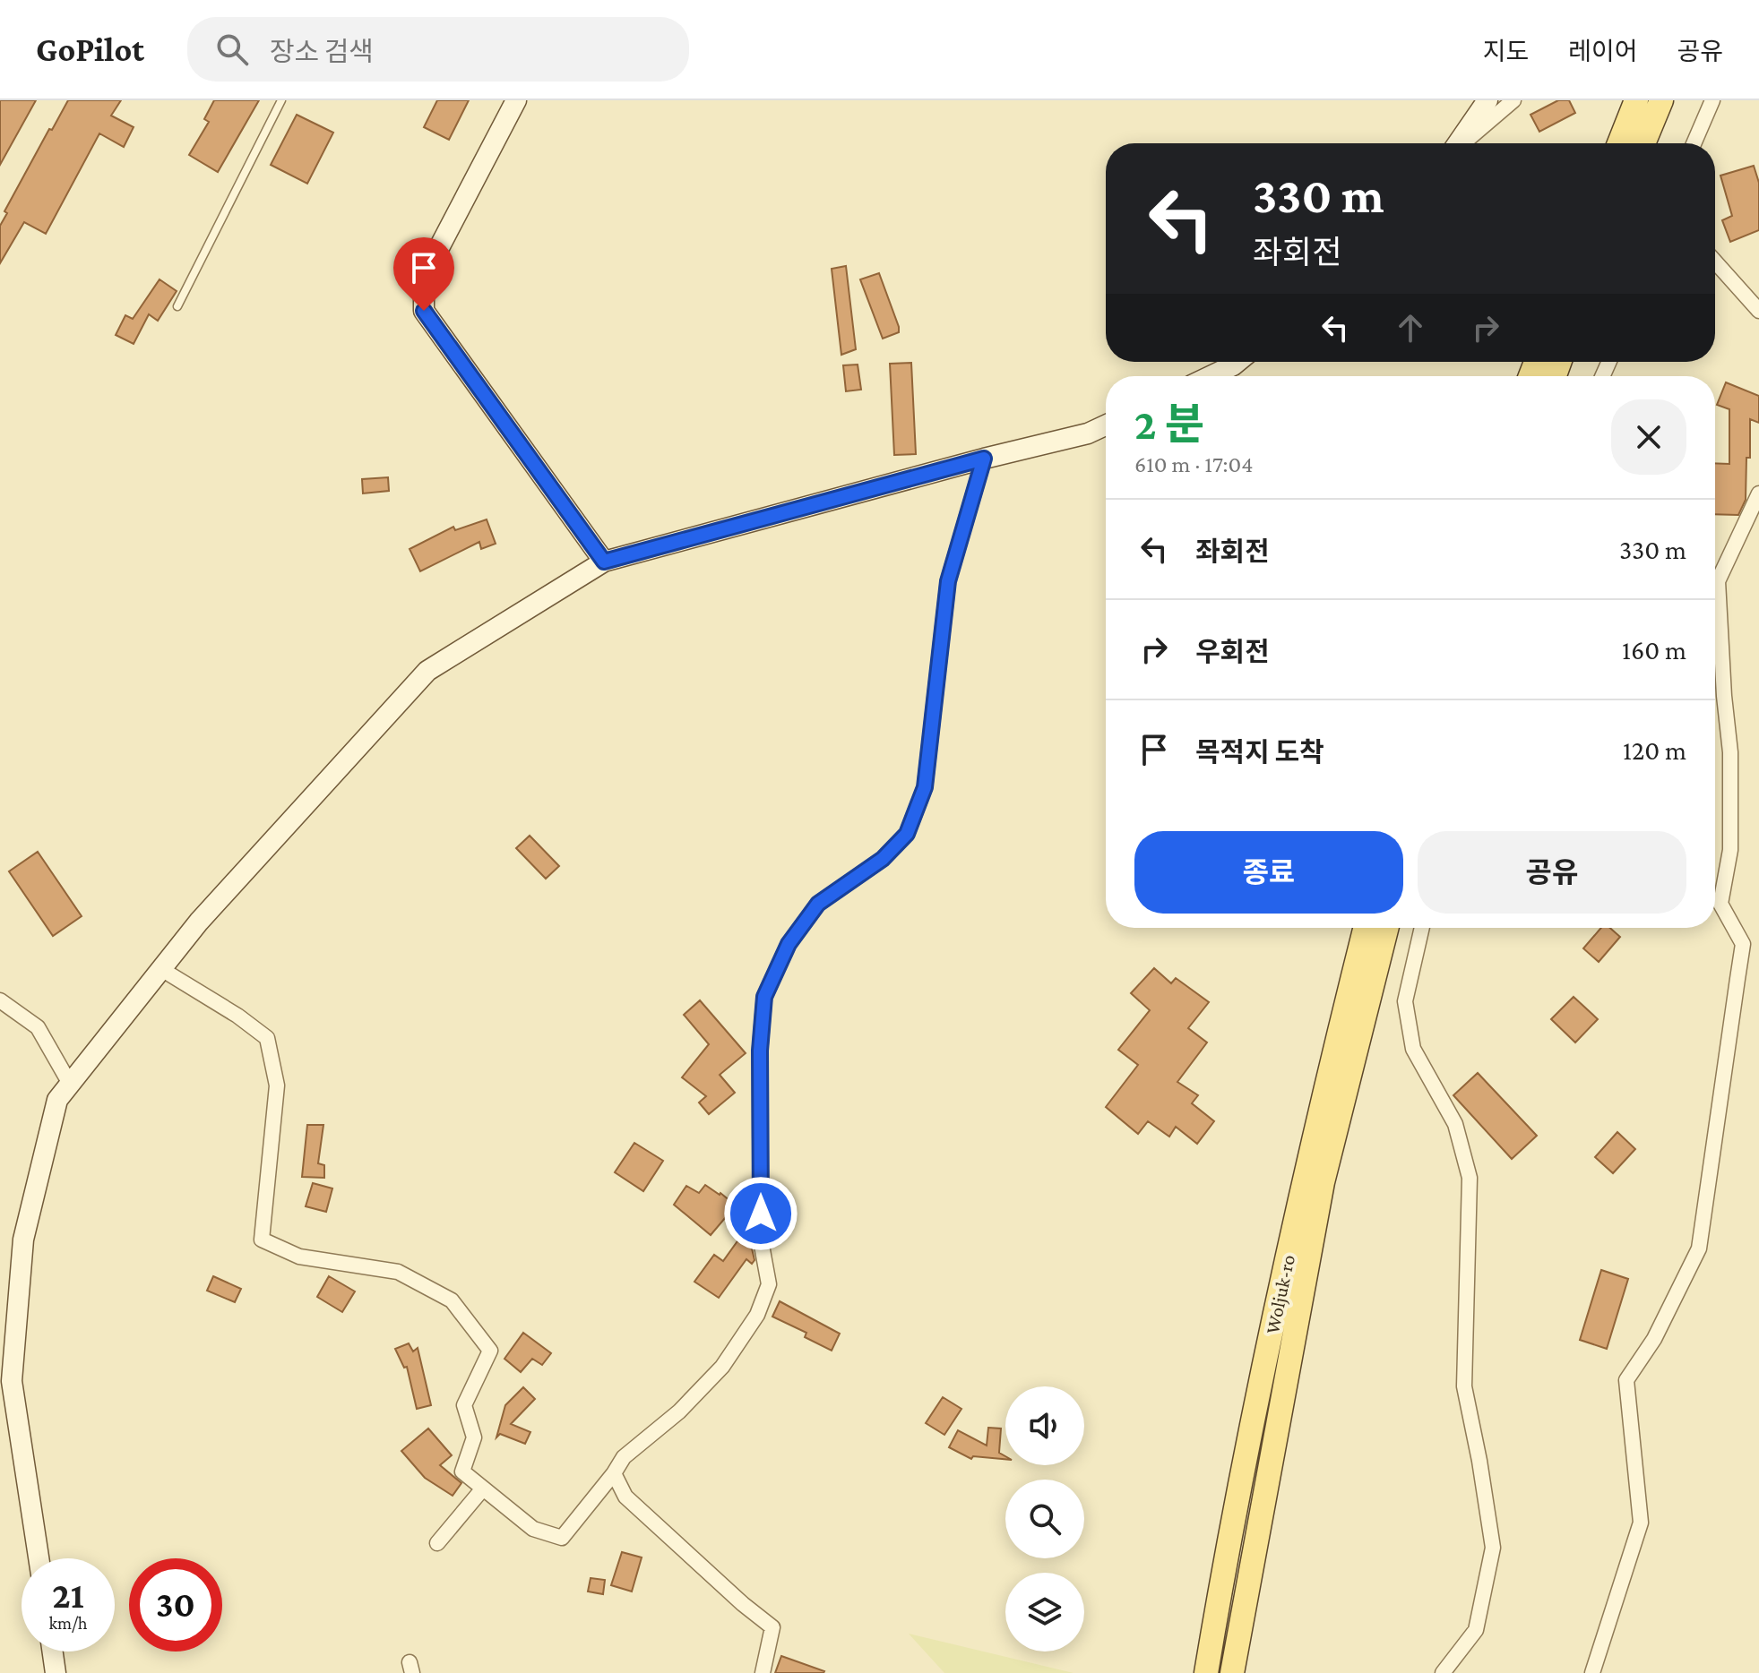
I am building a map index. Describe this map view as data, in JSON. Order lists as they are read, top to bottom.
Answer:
{
  "streets": {
    "main road": ["Woljuk-ro"]
  },
  "page": {
    "header": "GoPilot",
    "search": "장소 검색",
    "nav": ["지도", "레이어", "공유"],
    "turn": ["330 m", "좌회전"],
    "heading": ["2 분", "610 m · 17:04"],
    "list": [
      {
        "name": "좌회전",
        "value": "330 m"
      },
      {
        "name": "우회전",
        "value": "160 m"
      },
      {
        "name": "목적지 도착",
        "value": "120 m"
      }
    ],
    "buttons": ["종료", "공유"],
    "speed": "21 km/h",
    "limit": "30"
  }
}
